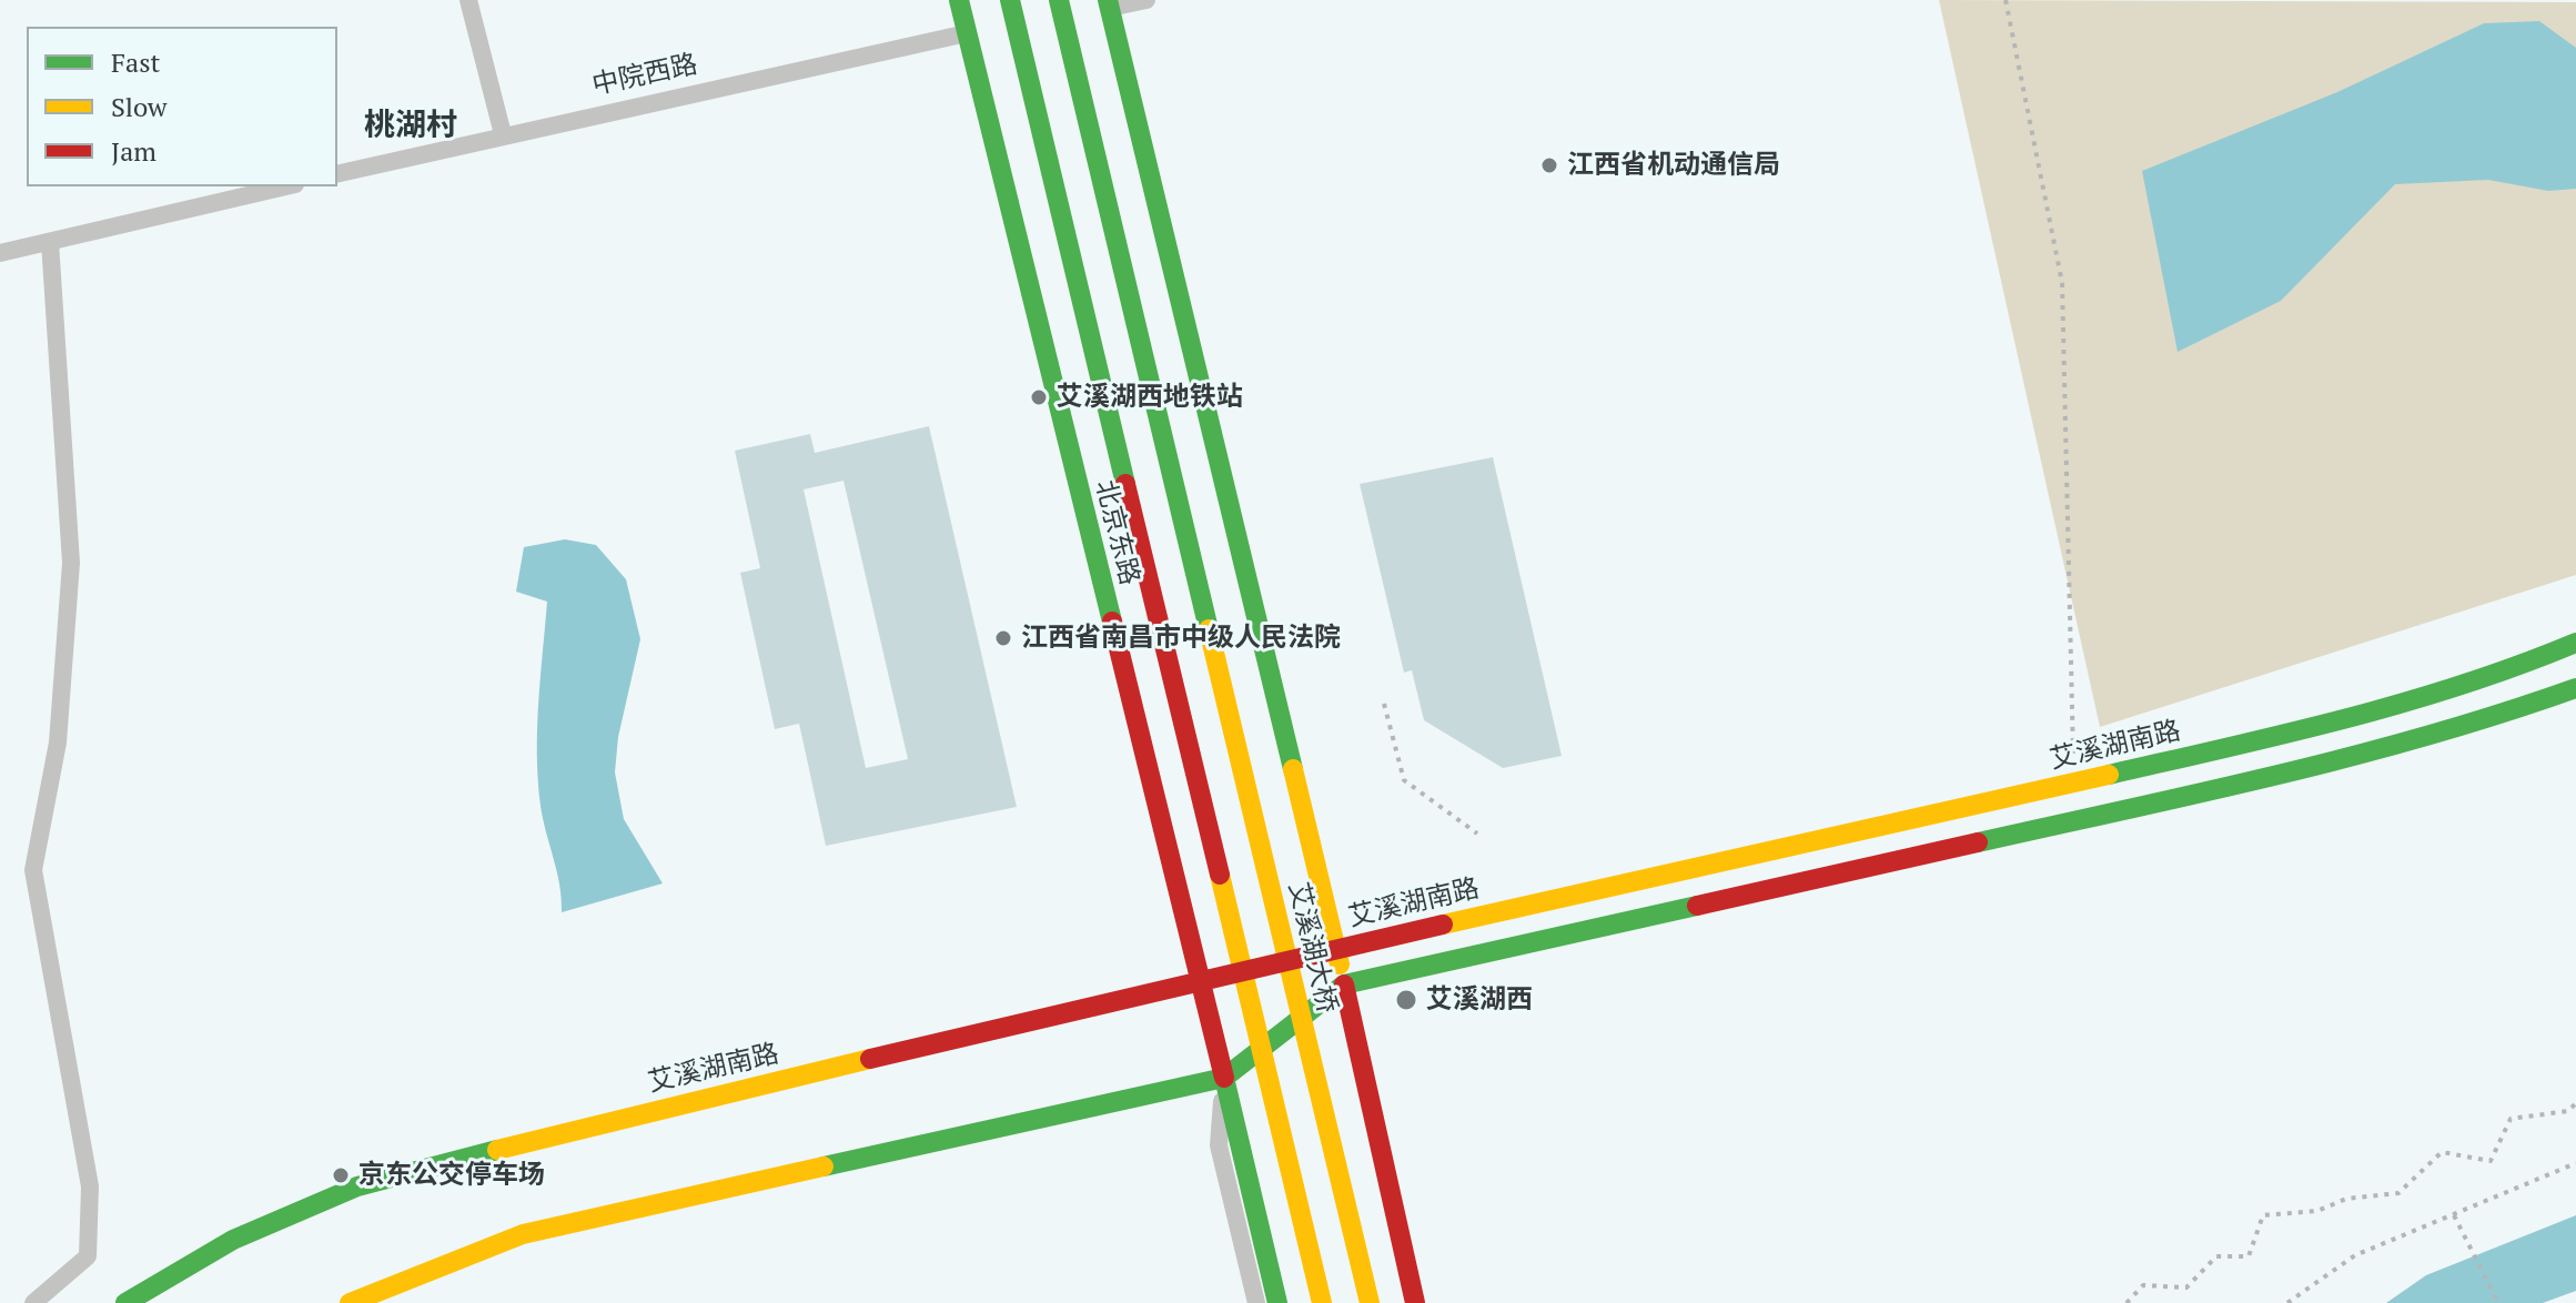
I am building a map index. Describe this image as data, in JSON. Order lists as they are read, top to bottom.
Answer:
{
  "streets": {
    "main road": ["北京东路", "艾溪湖南路", "艾溪湖大桥"],
    "street": ["中院西路"]
  },
  "crossings": [
    ["中院西路", "北京东路"],
    ["北京东路", "艾溪湖南路"]
  ],
  "districts": ["桃湖村"],
  "places": [
    "江西省机动通信局",
    "艾溪湖西地铁站",
    "江西省南昌市中级人民法院",
    "艾溪湖西",
    "京东公交停车场"
  ],
  "legend": ["Fast", "Slow", "Jam"]
}
